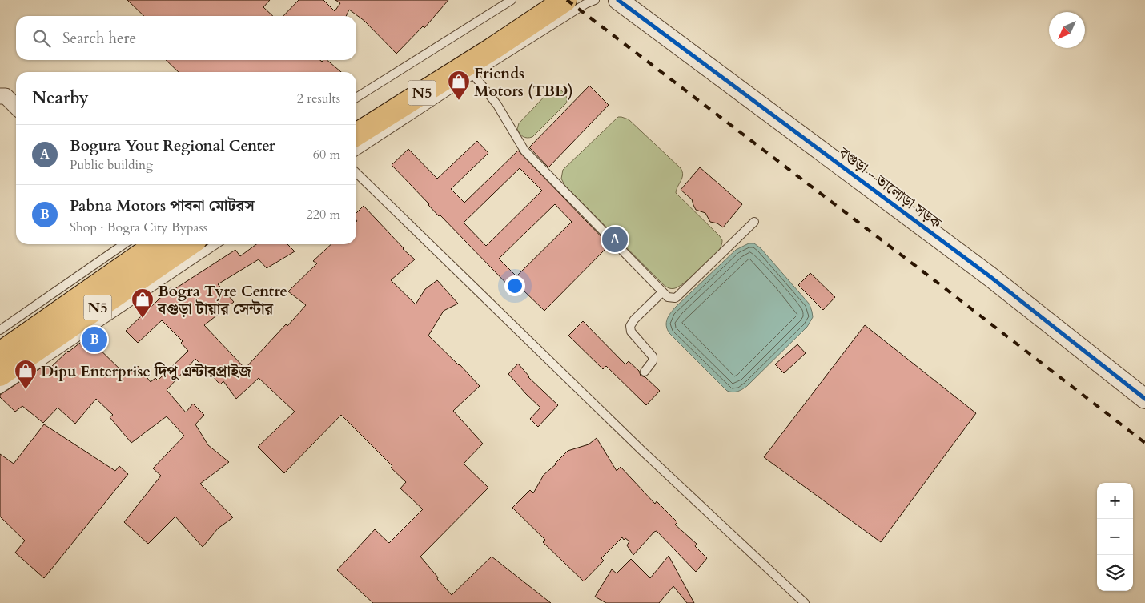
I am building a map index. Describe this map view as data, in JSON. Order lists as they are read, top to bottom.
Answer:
{
  "streets": {
    "highway": ["N5"],
    "street": ["বগুড়া - তালোড়া সড়ক"]
  },
  "places": {
    "shop": ["Friends Motors (TBD)", "Bogra Tyre Centre বগুড়া টায়ার সেন্টার", "Dipu Enterprise দিপু এন্টারপ্রাইজ"]
  },
  "north": "bottom left",
  "page": {
    "search": "Search here",
    "heading": ["Nearby", "2 results"],
    "list": [
      {
        "mark": "A",
        "name": "Bogura Yout Regional Center",
        "note": "Public building",
        "value": "60 m"
      },
      {
        "mark": "B",
        "name": "Pabna Motors পাবনা মোটরস",
        "note": "Shop · Bogra City Bypass",
        "value": "220 m"
      }
    ],
    "pins": ["A", "B"],
    "map_buttons": ["+", "−"]
  }
}
